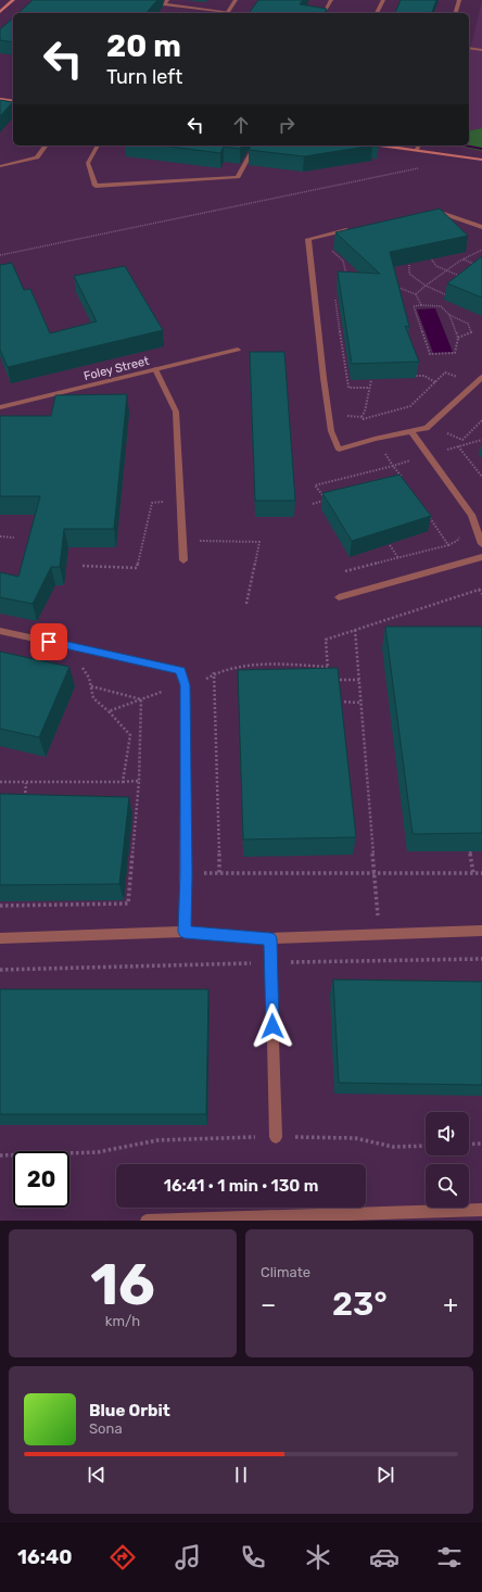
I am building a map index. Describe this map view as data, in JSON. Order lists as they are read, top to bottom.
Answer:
{
  "streets": {
    "street": ["Foley Street"]
  },
  "page": {
    "turn": ["20 m", "Turn left"],
    "limit": "20",
    "trip": "16:41 · 1 min · 130 m",
    "tile": [
      ["16", "km/h"],
      "Climate"
    ],
    "heat": ["−", "23°", "+"],
    "song": ["Blue Orbit", "Sona"],
    "tabs": "16:40"
  }
}
